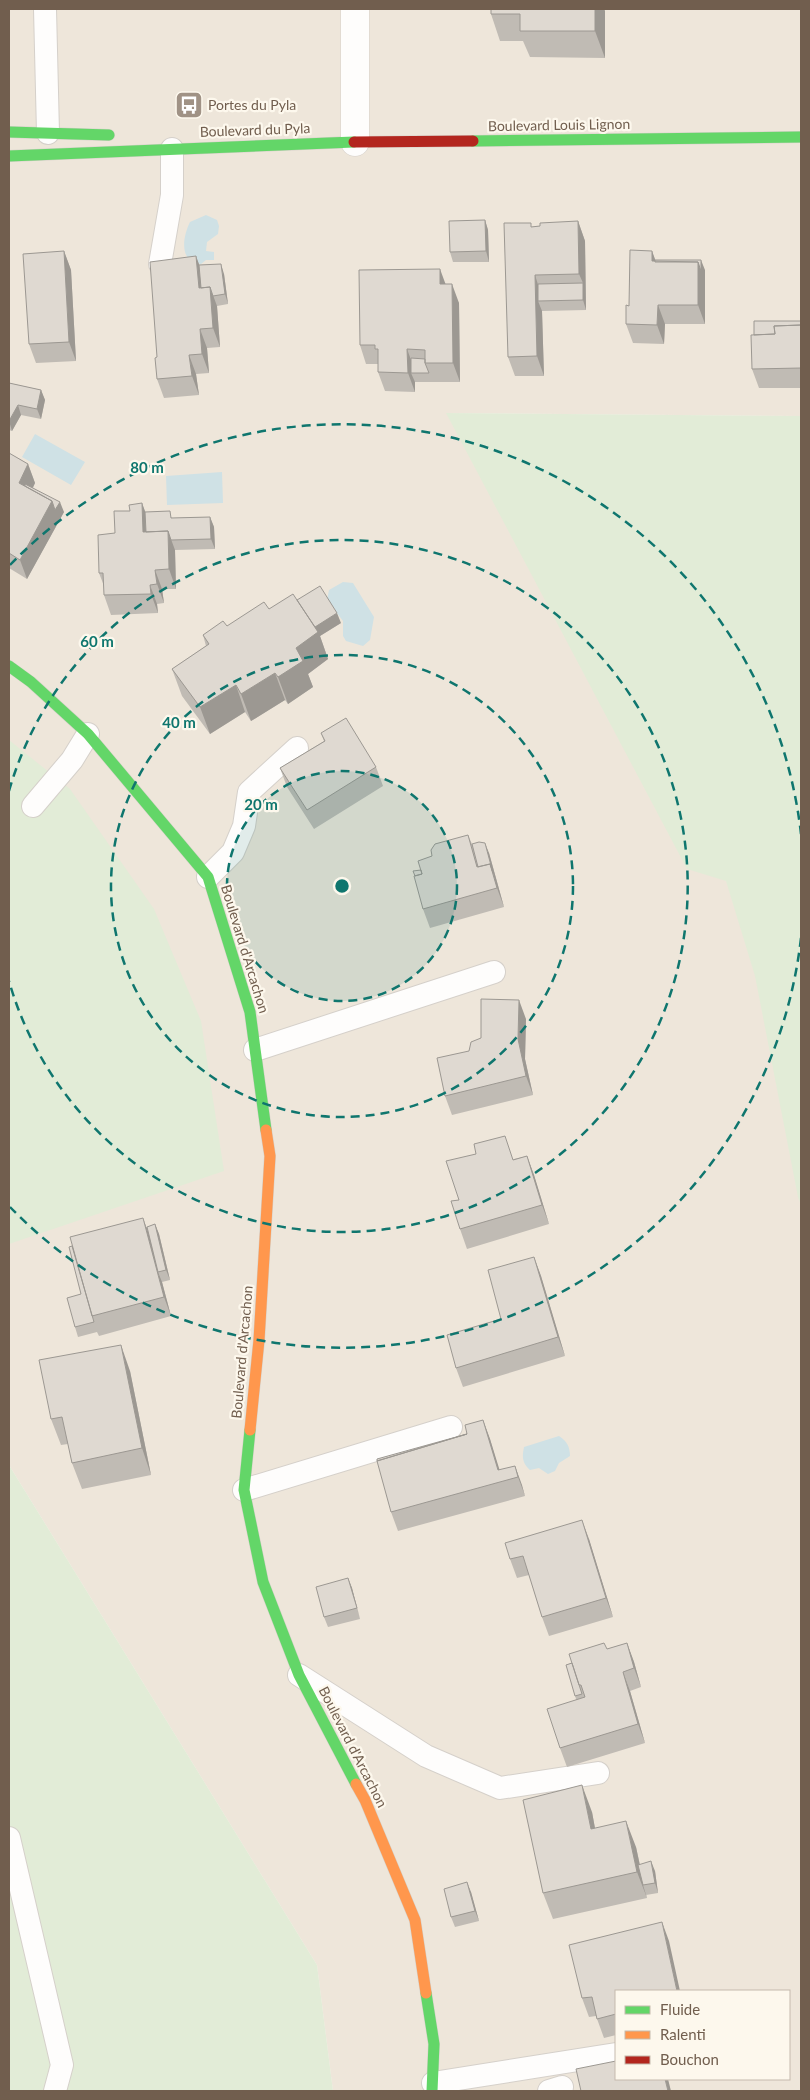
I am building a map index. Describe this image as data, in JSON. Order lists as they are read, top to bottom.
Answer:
{
  "streets": {
    "main road": ["Boulevard Louis Lignon", "Boulevard du Pyla", "Boulevard d'Arcachon"]
  },
  "crossings": [
    ["Boulevard Louis Lignon", "Boulevard du Pyla"]
  ],
  "places": {
    "bus stop": ["Portes du Pyla"]
  },
  "legend": ["Fluide", "Ralenti", "Bouchon"],
  "rings": [
    "80 m",
    "60 m",
    "40 m",
    "20 m"
  ]
}
